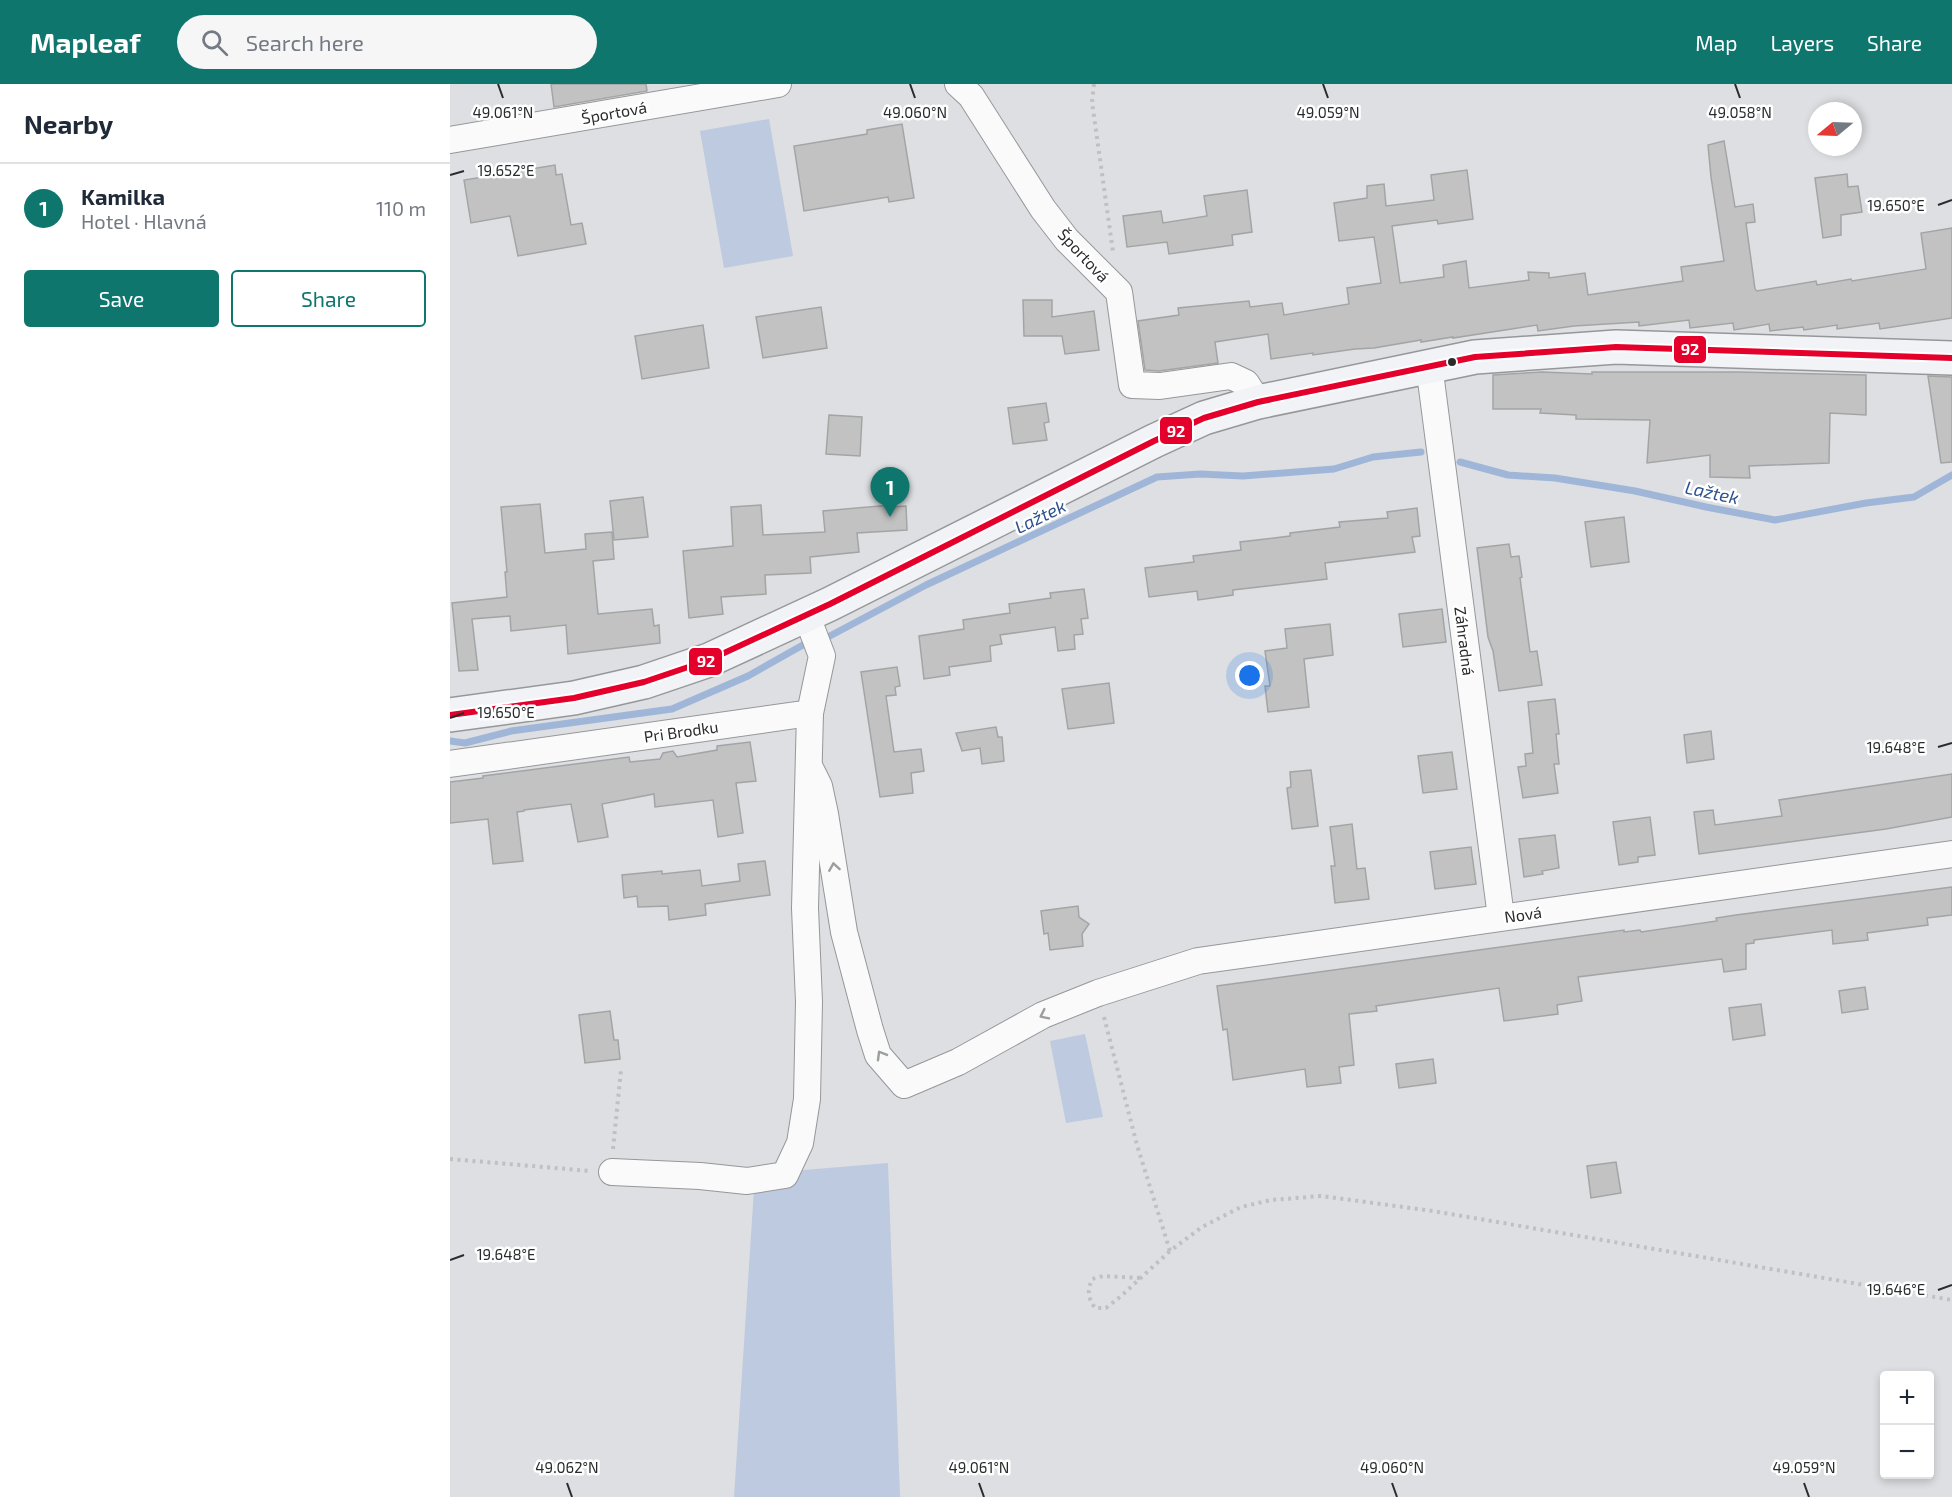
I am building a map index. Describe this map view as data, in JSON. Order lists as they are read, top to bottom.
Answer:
{
  "streets": {
    "street": [
      "Športová",
      "Záhradná",
      "Pri Brodku",
      "Nová"
    ]
  },
  "crossings": [
    ["Záhradná", "Nová"]
  ],
  "water": ["Lažtek"],
  "lines": ["transit line 92"],
  "north": "left",
  "page": {
    "header": "Mapleaf",
    "search": "Search here",
    "nav": ["Map", "Layers", "Share"],
    "heading": "Nearby",
    "list": [
      {
        "mark": "1",
        "name": "Kamilka",
        "note": "Hotel · Hlavná",
        "value": "110 m"
      }
    ],
    "buttons": ["Save", "Share"],
    "pins": "1",
    "map_buttons": ["+", "−"]
  },
  "coordinates": [
    "49.061°N",
    "49.060°N",
    "49.059°N",
    "49.058°N",
    "19.652°E",
    "19.650°E",
    "19.648°E",
    "19.646°E",
    "49.062°N"
  ]
}
